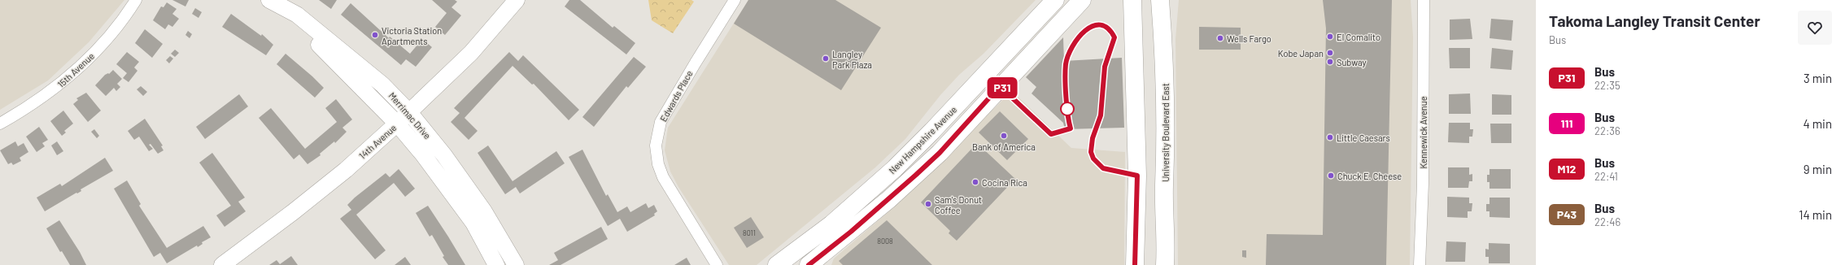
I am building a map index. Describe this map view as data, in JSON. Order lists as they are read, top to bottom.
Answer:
{
  "streets": {
    "main road": ["University Boulevard East", "New Hampshire Avenue"],
    "street": [
      "15th Avenue",
      "Edwards Place",
      "Merrimac Drive",
      "Kennewick Avenue",
      "14th Avenue"
    ]
  },
  "crossings": [
    ["Merrimac Drive", "14th Avenue"]
  ],
  "places": [
    "Victoria Station Apartments",
    "El Comalito",
    "Wells Fargo",
    "Kobe Japan",
    "Langley Park Plaza",
    "Subway",
    "Bank of America",
    "Little Caesars",
    "Chuck E. Cheese",
    "Cocina Rica",
    "Sam's Donut Coffee"
  ],
  "lines": ["bus line P31"],
  "house_numbers": ["8011", "8008"],
  "page": {
    "on_map": "P31",
    "heading": ["Takoma Langley Transit Center", "Bus"],
    "list": [
      {
        "mark": "P31",
        "name": "Bus",
        "note": "22:35",
        "value": "3 min"
      },
      {
        "mark": "111",
        "name": "Bus",
        "note": "22:36",
        "value": "4 min"
      },
      {
        "mark": "M12",
        "name": "Bus",
        "note": "22:41",
        "value": "9 min"
      },
      {
        "mark": "P43",
        "name": "Bus",
        "note": "22:46",
        "value": "14 min"
      }
    ]
  }
}
